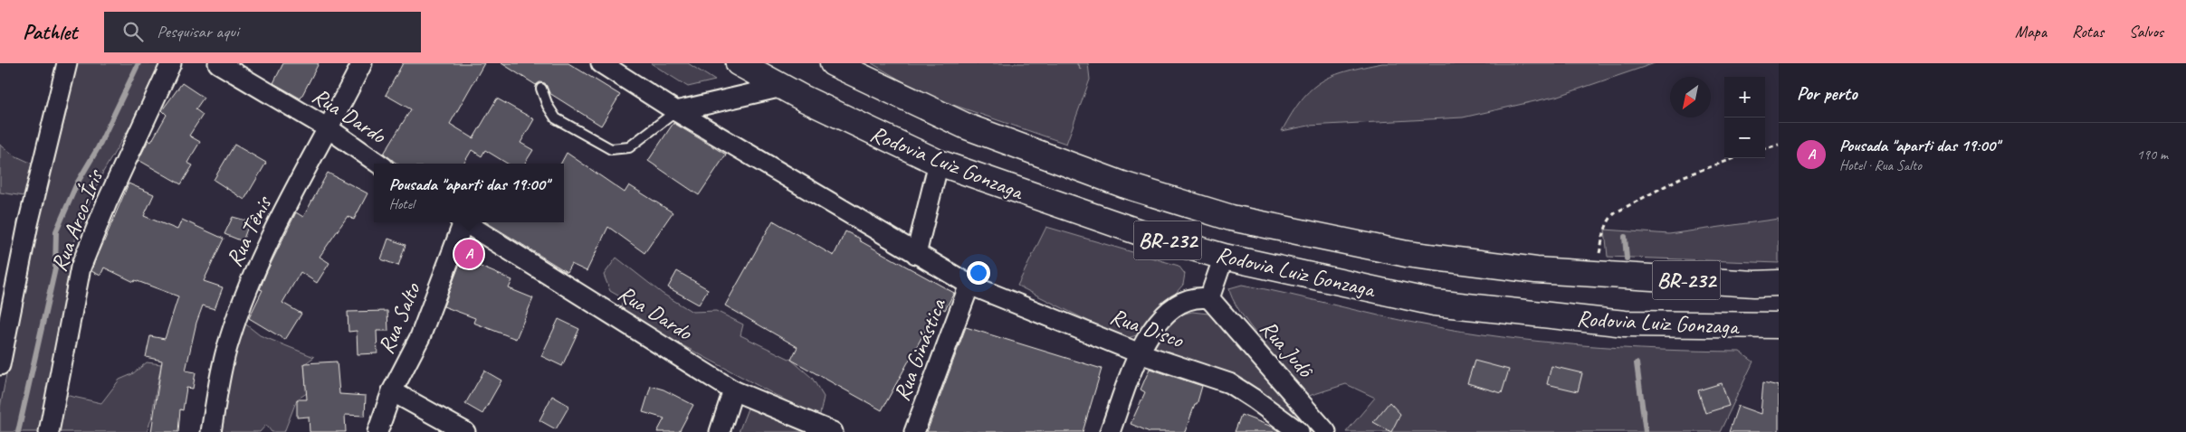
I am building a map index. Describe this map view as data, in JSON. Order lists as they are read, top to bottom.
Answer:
{
  "streets": {
    "highway": ["Rodovia Luiz Gonzaga", "BR-232"],
    "street": [
      "Rua Dardo",
      "Rua Arco-Íris",
      "Rua Tênis",
      "Rua Salto",
      "Rua Disco",
      "Rua Judô",
      "Rua Ginástica"
    ]
  },
  "crossings": [
    ["Rua Dardo", "Rua Tênis"],
    ["Rua Disco", "Rua Ginástica"]
  ],
  "north": "bottom left",
  "page": {
    "header": "Pathlet",
    "search": "Pesquisar aqui",
    "nav": ["Mapa", "Rotas", "Salvos"],
    "heading": "Por perto",
    "map_buttons": ["+", "−"],
    "list": [
      {
        "mark": "A",
        "name": "Pousada \"aparti das 19:00\"",
        "note": "Hotel · Rua Salto",
        "value": "190 m"
      }
    ],
    "popup": ["Pousada \"aparti das 19:00\"", "Hotel"],
    "pins": "A"
  }
}
